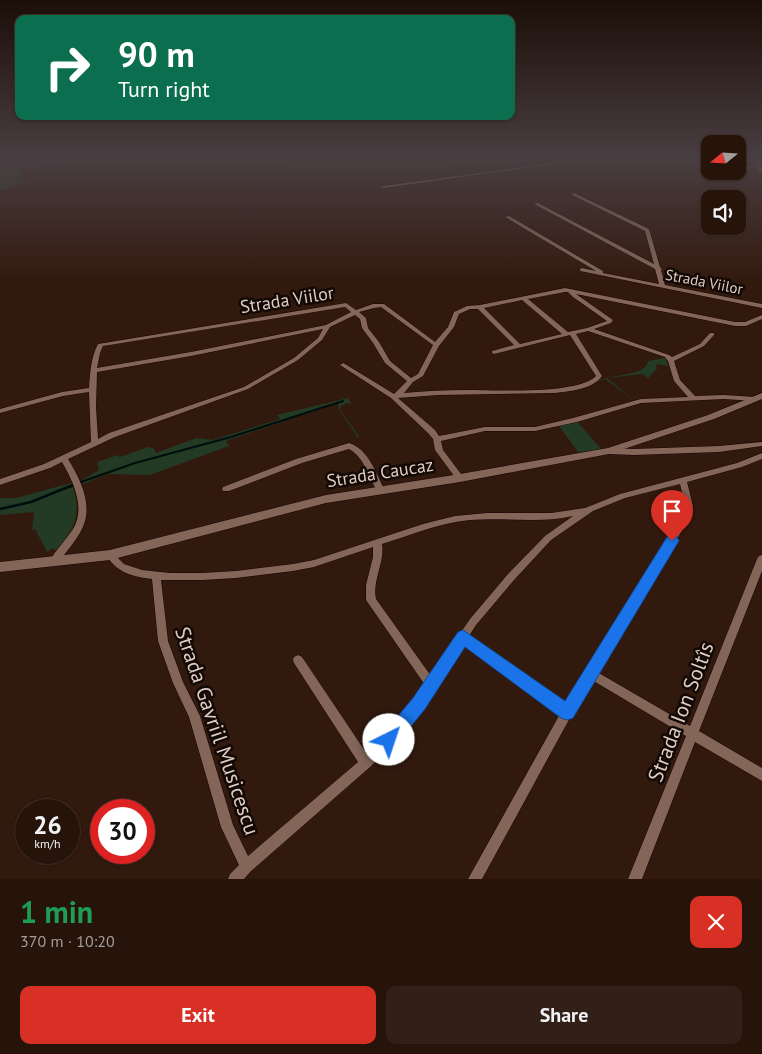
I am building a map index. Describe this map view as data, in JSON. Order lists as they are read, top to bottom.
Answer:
{
  "streets": {
    "street": [
      "Strada Viilor",
      "Strada Caucaz",
      "Strada Ion Soltîs",
      "Strada Gavriil Musicescu"
    ]
  },
  "north": "left",
  "page": {
    "turn": ["90 m", "Turn right"],
    "speed": "26 km/h",
    "limit": "30",
    "heading": ["1 min", "370 m · 10:20"],
    "buttons": ["Exit", "Share"]
  }
}
